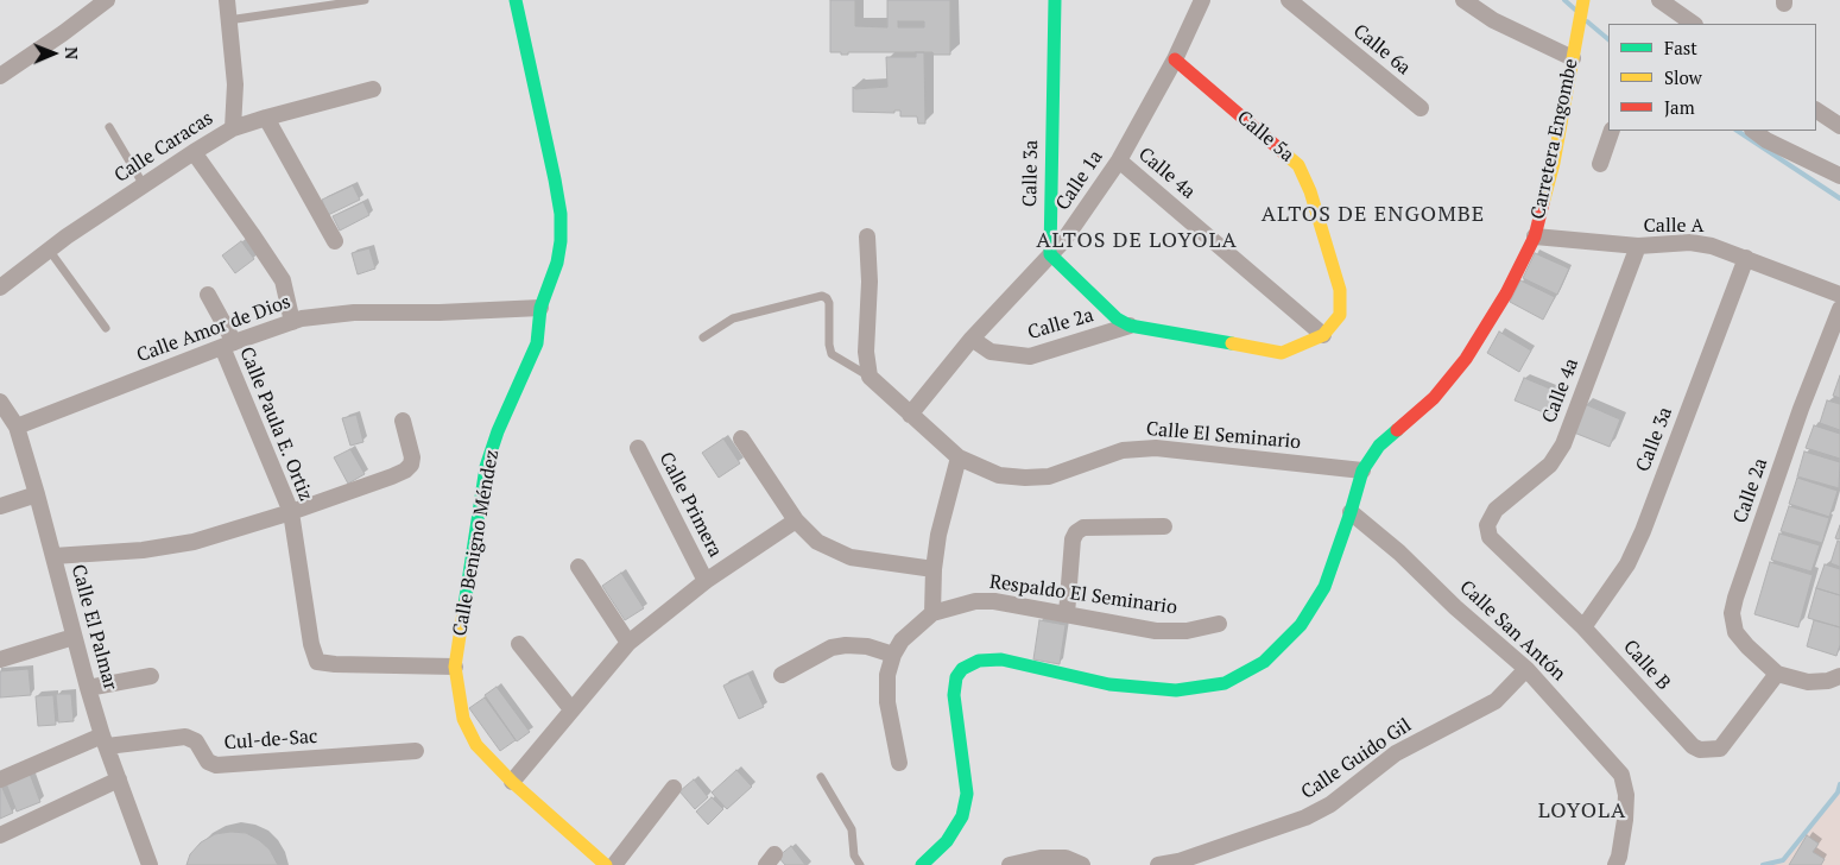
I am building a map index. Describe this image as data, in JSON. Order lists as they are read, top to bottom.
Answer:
{
  "streets": {
    "street": [
      "Calle 6a",
      "Calle 5a",
      "Carretera Engombe",
      "Calle Caracas",
      "Calle 3a",
      "Calle 4a",
      "Calle 1a",
      "Calle A",
      "Calle 2a",
      "Calle Amor de Dios",
      "Calle Paula E. Ortiz",
      "Calle El Seminario",
      "Calle Primera",
      "Calle Benigno Méndez",
      "Respaldo El Seminario",
      "Calle El Palmar",
      "Calle San Antón",
      "Calle B",
      "Cul-de-Sac",
      "Calle Guido Gil"
    ]
  },
  "crossings": [
    ["Calle 5a", "Calle 4a"],
    ["Calle 5a", "Calle 1a"],
    ["Carretera Engombe", "Calle A"],
    ["Carretera Engombe", "Calle El Seminario"],
    ["Carretera Engombe", "Calle San Antón"],
    ["Calle 3a", "Calle 1a"],
    ["Calle 3a", "Calle A"],
    ["Calle 3a", "Calle B"],
    ["Calle 4a", "Calle 1a"],
    ["Calle 4a", "Calle A"],
    ["Calle 4a", "Calle B"],
    ["Calle 1a", "Calle 2a"],
    ["Calle 1a", "Calle El Seminario"],
    ["Calle 2a", "Calle B"],
    ["Calle Amor de Dios", "Calle Paula E. Ortiz"],
    ["Calle Amor de Dios", "Calle Benigno Méndez"],
    ["Calle Amor de Dios", "Calle El Palmar"],
    ["Calle Paula E. Ortiz", "Calle Benigno Méndez"],
    ["Calle El Palmar", "Cul-de-Sac"],
    ["Calle San Antón", "Calle Guido Gil"]
  ],
  "districts": ["ALTOS DE ENGOMBE", "ALTOS DE LOYOLA", "LOYOLA"],
  "legend": ["Fast", "Slow", "Jam"],
  "north": "right"
}
